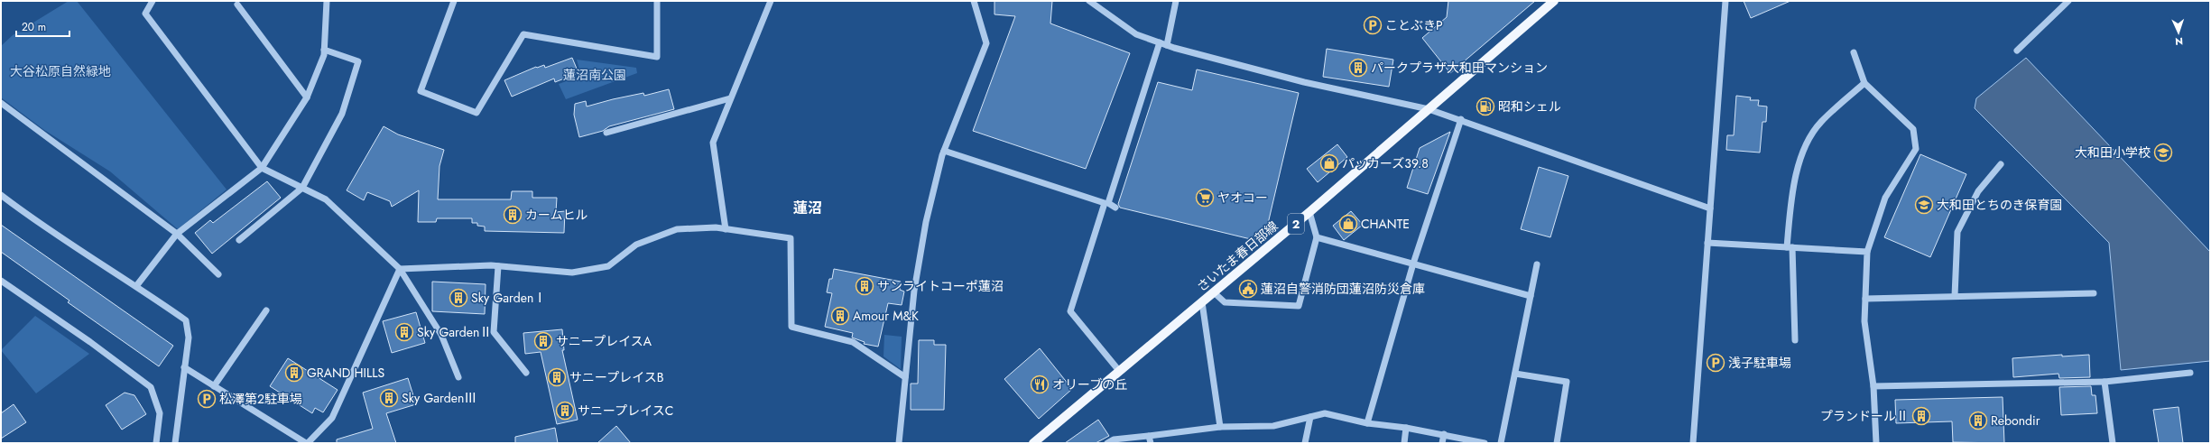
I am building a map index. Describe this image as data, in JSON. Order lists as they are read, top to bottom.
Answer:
{
  "streets": {
    "main road": ["2", "さいたま春日部線"]
  },
  "districts": ["蓮沼"],
  "parks": ["大谷松原自然緑地", "蓮沼南公園"],
  "places": {
    "parking": ["ことぶきP", "浅子駐車場", "松澤第2駐車場"],
    "building": [
      "パークプラザ大和田マンション",
      "カームヒル",
      "サンライトコーポ蓮沼",
      "Sky GardenⅠ",
      "Amour M&K",
      "Sky GardenⅡ",
      "サニープレイスA",
      "GRAND HILLS",
      "サニープレイスB",
      "Sky GardenⅢ",
      "サニープレイスC",
      "プランドールⅡ",
      "Rebondir"
    ],
    "fuel station": ["昭和シェル"],
    "school or university": ["大和田小学校", "大和田とちのき保育園"],
    "shop": ["パッカーズ39.8", "CHANTE"],
    "supermarket": ["ヤオコー"],
    "public building": ["蓮沼自警消防団蓮沼防災倉庫"],
    "restaurant": ["オリーブの丘"]
  },
  "scale_bar": "20 m",
  "north": "bottom"
}
